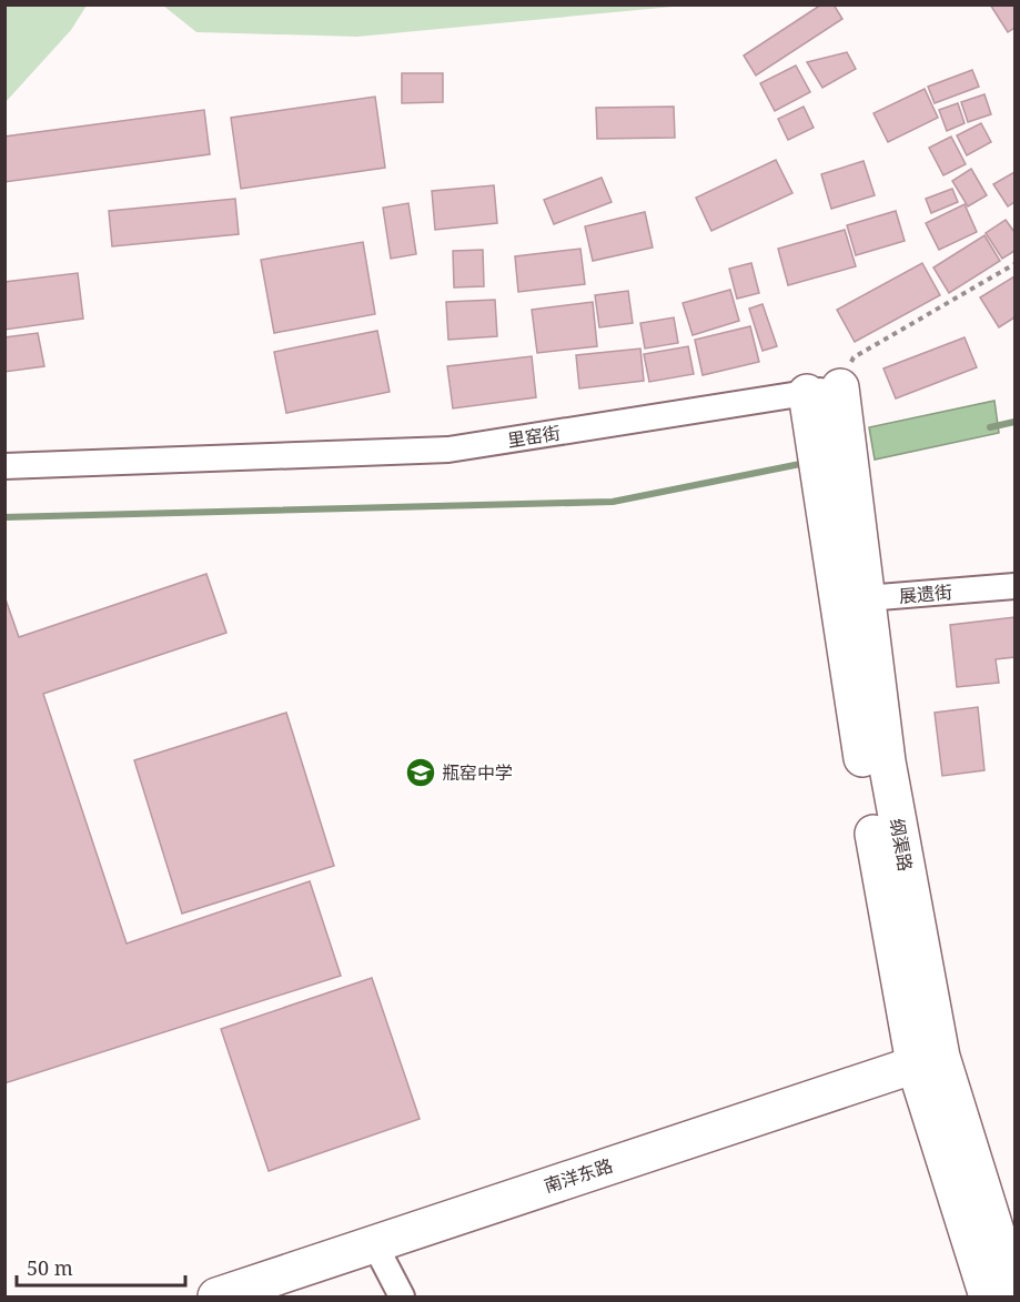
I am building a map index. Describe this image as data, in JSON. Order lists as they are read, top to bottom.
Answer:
{
  "streets": {
    "street": [
      "里窑街",
      "展遗街",
      "纲渠路",
      "南洋东路"
    ]
  },
  "crossings": [
    ["里窑街", "纲渠路"],
    ["展遗街", "纲渠路"],
    ["纲渠路", "南洋东路"]
  ],
  "places": {
    "school or university": ["瓶窑中学"]
  },
  "scale_bar": "50 m"
}
